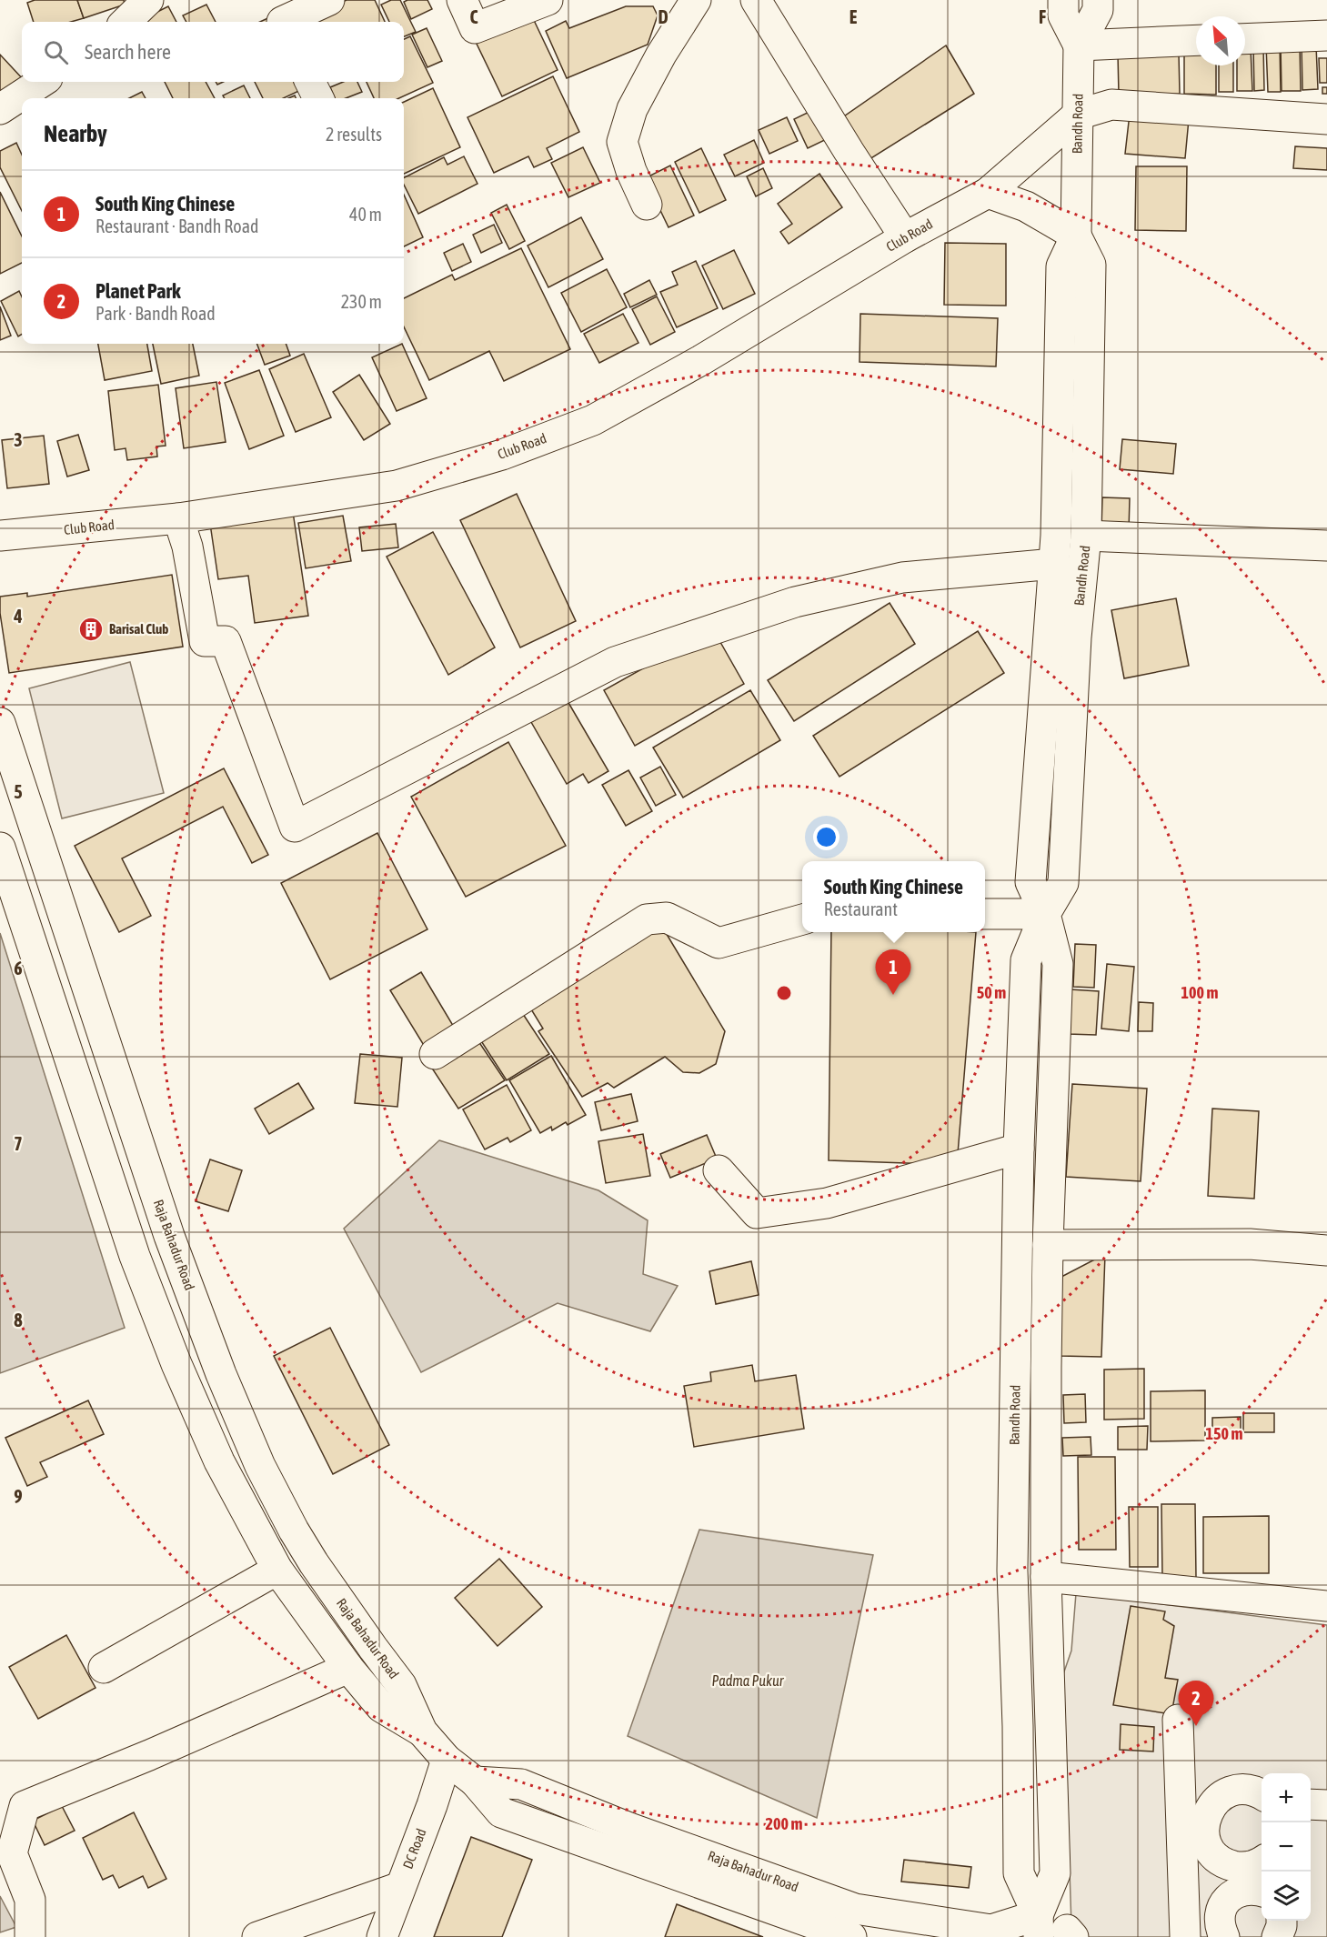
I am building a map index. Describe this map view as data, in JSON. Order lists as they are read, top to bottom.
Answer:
{
  "streets": {
    "main road": [
      "Bandh Road",
      "Club Road",
      "Raja Bahadur Road",
      "DC Road"
    ]
  },
  "crossings": [
    ["Bandh Road", "Club Road"],
    ["Bandh Road", "Raja Bahadur Road"],
    ["Raja Bahadur Road", "DC Road"]
  ],
  "water": ["Padma Pukur"],
  "places": {
    "building": ["Barisal Club"]
  },
  "north": "top left",
  "page": {
    "search": "Search here",
    "heading": ["Nearby", "2 results"],
    "list": [
      {
        "mark": "1",
        "name": "South King Chinese",
        "note": "Restaurant · Bandh Road",
        "value": "40 m"
      },
      {
        "mark": "2",
        "name": "Planet Park",
        "note": "Park · Bandh Road",
        "value": "230 m"
      }
    ],
    "popup": ["South King Chinese", "Restaurant"],
    "pins": ["1", "2"],
    "map_buttons": ["+", "−"]
  },
  "grid": {
    "columns": [
      "C",
      "D",
      "E",
      "F"
    ],
    "rows": [
      "3",
      "4",
      "5",
      "6",
      "7",
      "8",
      "9"
    ]
  },
  "rings": [
    "50 m",
    "100 m",
    "150 m",
    "200 m"
  ]
}
